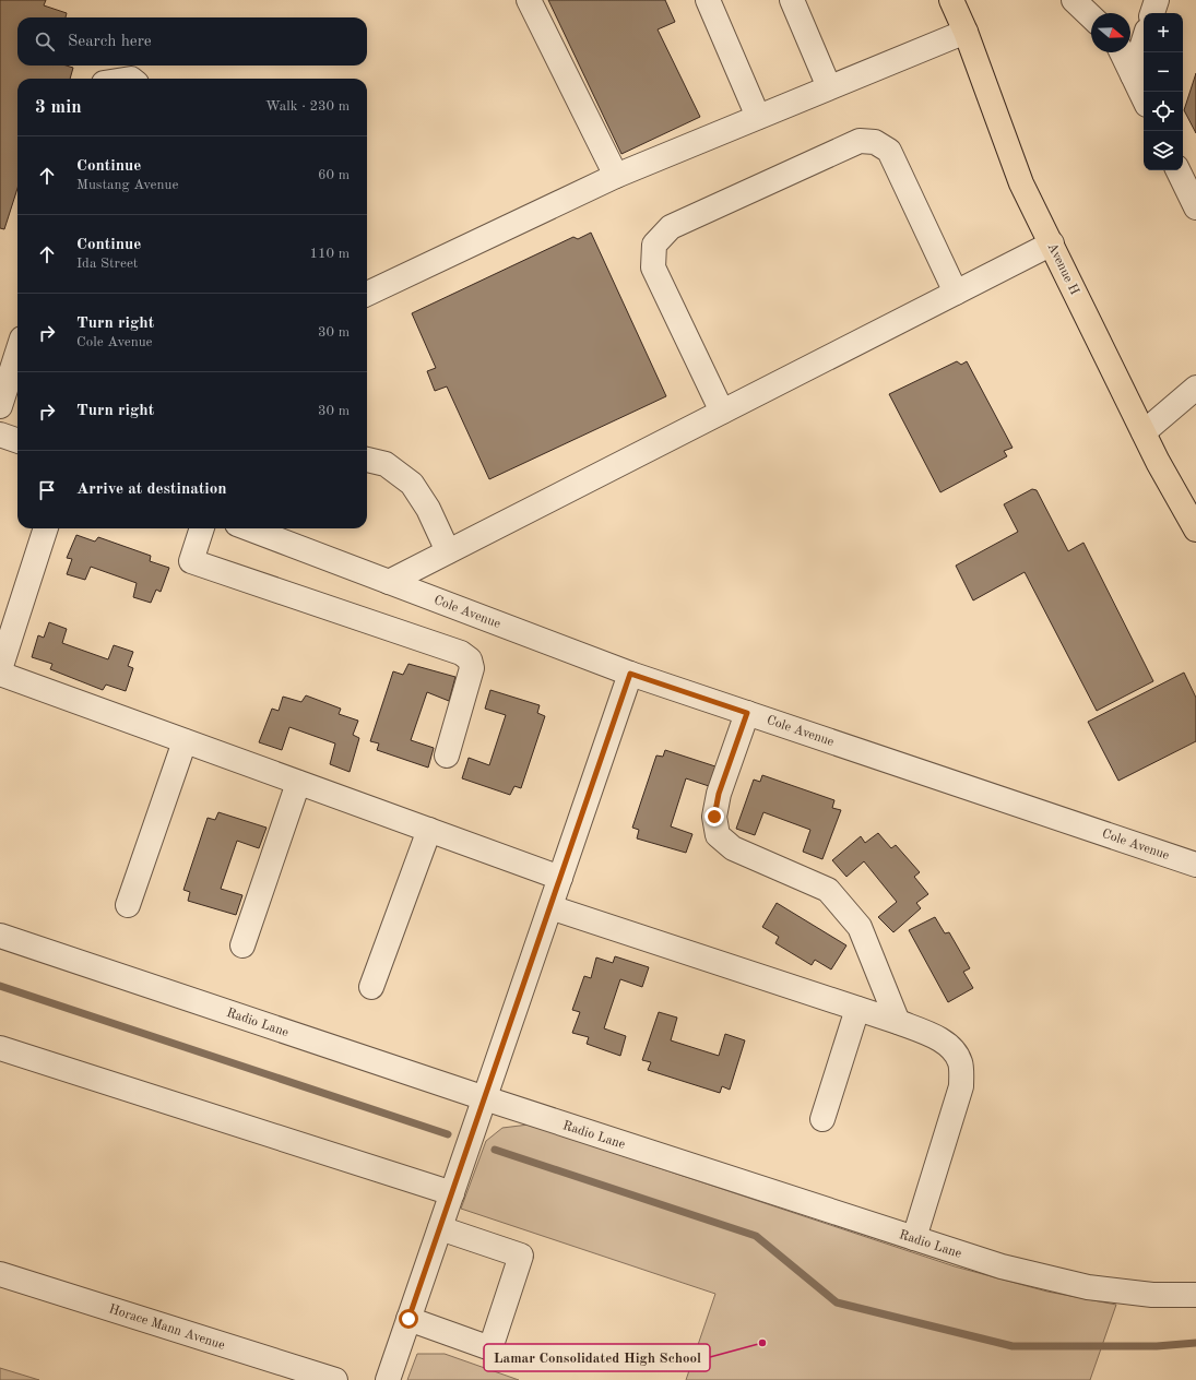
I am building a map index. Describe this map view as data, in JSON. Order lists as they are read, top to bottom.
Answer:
{
  "streets": {
    "main road": ["Avenue H"],
    "street": ["Cole Avenue", "Radio Lane", "Horace Mann Avenue"]
  },
  "places": ["Lamar Consolidated High School"],
  "north": "right",
  "page": {
    "map_buttons": ["+", "−"],
    "search": "Search here",
    "heading": ["3 min", "Walk · 230 m"],
    "list": [
      ["Continue", "Mustang Avenue", "60 m"],
      ["Continue", "Ida Street", "110 m"],
      ["Turn right", "Cole Avenue", "30 m"],
      ["Turn right", "30 m"],
      "Arrive at destination"
    ]
  }
}
